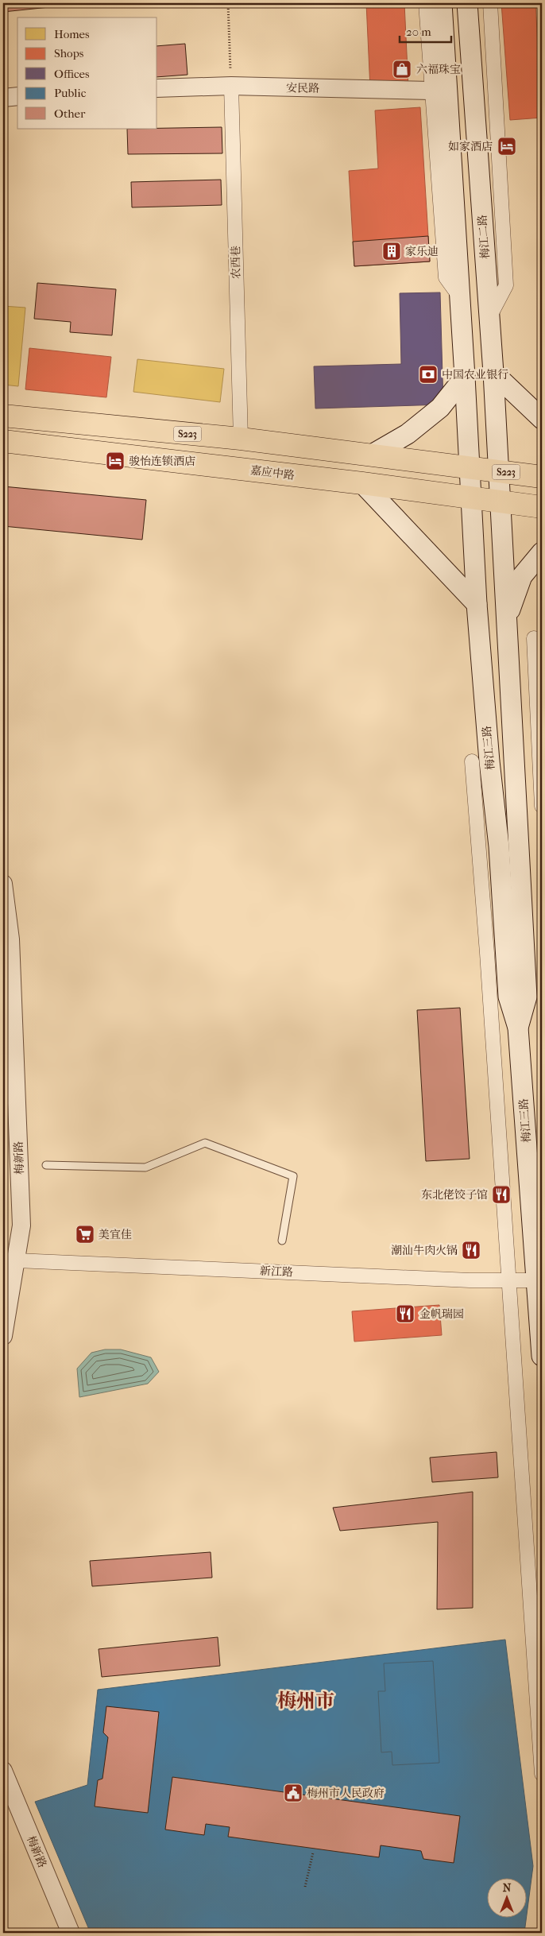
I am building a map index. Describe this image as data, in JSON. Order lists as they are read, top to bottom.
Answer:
{
  "streets": {
    "main road": [
      "梅江二路",
      "S223",
      "嘉应中路",
      "梅江三路"
    ],
    "street": [
      "安民路",
      "农西巷",
      "梅新路",
      "新江路"
    ]
  },
  "crossings": [
    ["安民路", "农西巷"],
    ["梅江二路", "S223"],
    ["梅江二路", "梅江三路"],
    ["农西巷", "S223"],
    ["S223", "梅江三路"],
    ["嘉应中路", "梅江三路"],
    ["梅江三路", "新江路"],
    ["梅新路", "新江路"]
  ],
  "districts": ["梅州市"],
  "places": {
    "shop": ["六福珠宝"],
    "hotel": ["如家酒店", "骏怡连锁酒店"],
    "building": ["家乐迪"],
    "bank": ["中国农业银行"],
    "restaurant": ["东北佬饺子馆", "潮汕牛肉火锅", "金帆瑞园"],
    "supermarket": ["美宜佳"],
    "public building": ["梅州市人民政府"]
  },
  "legend": [
    "Homes",
    "Shops",
    "Offices",
    "Public",
    "Other"
  ],
  "scale_bar": "20 m",
  "north": "top"
}
